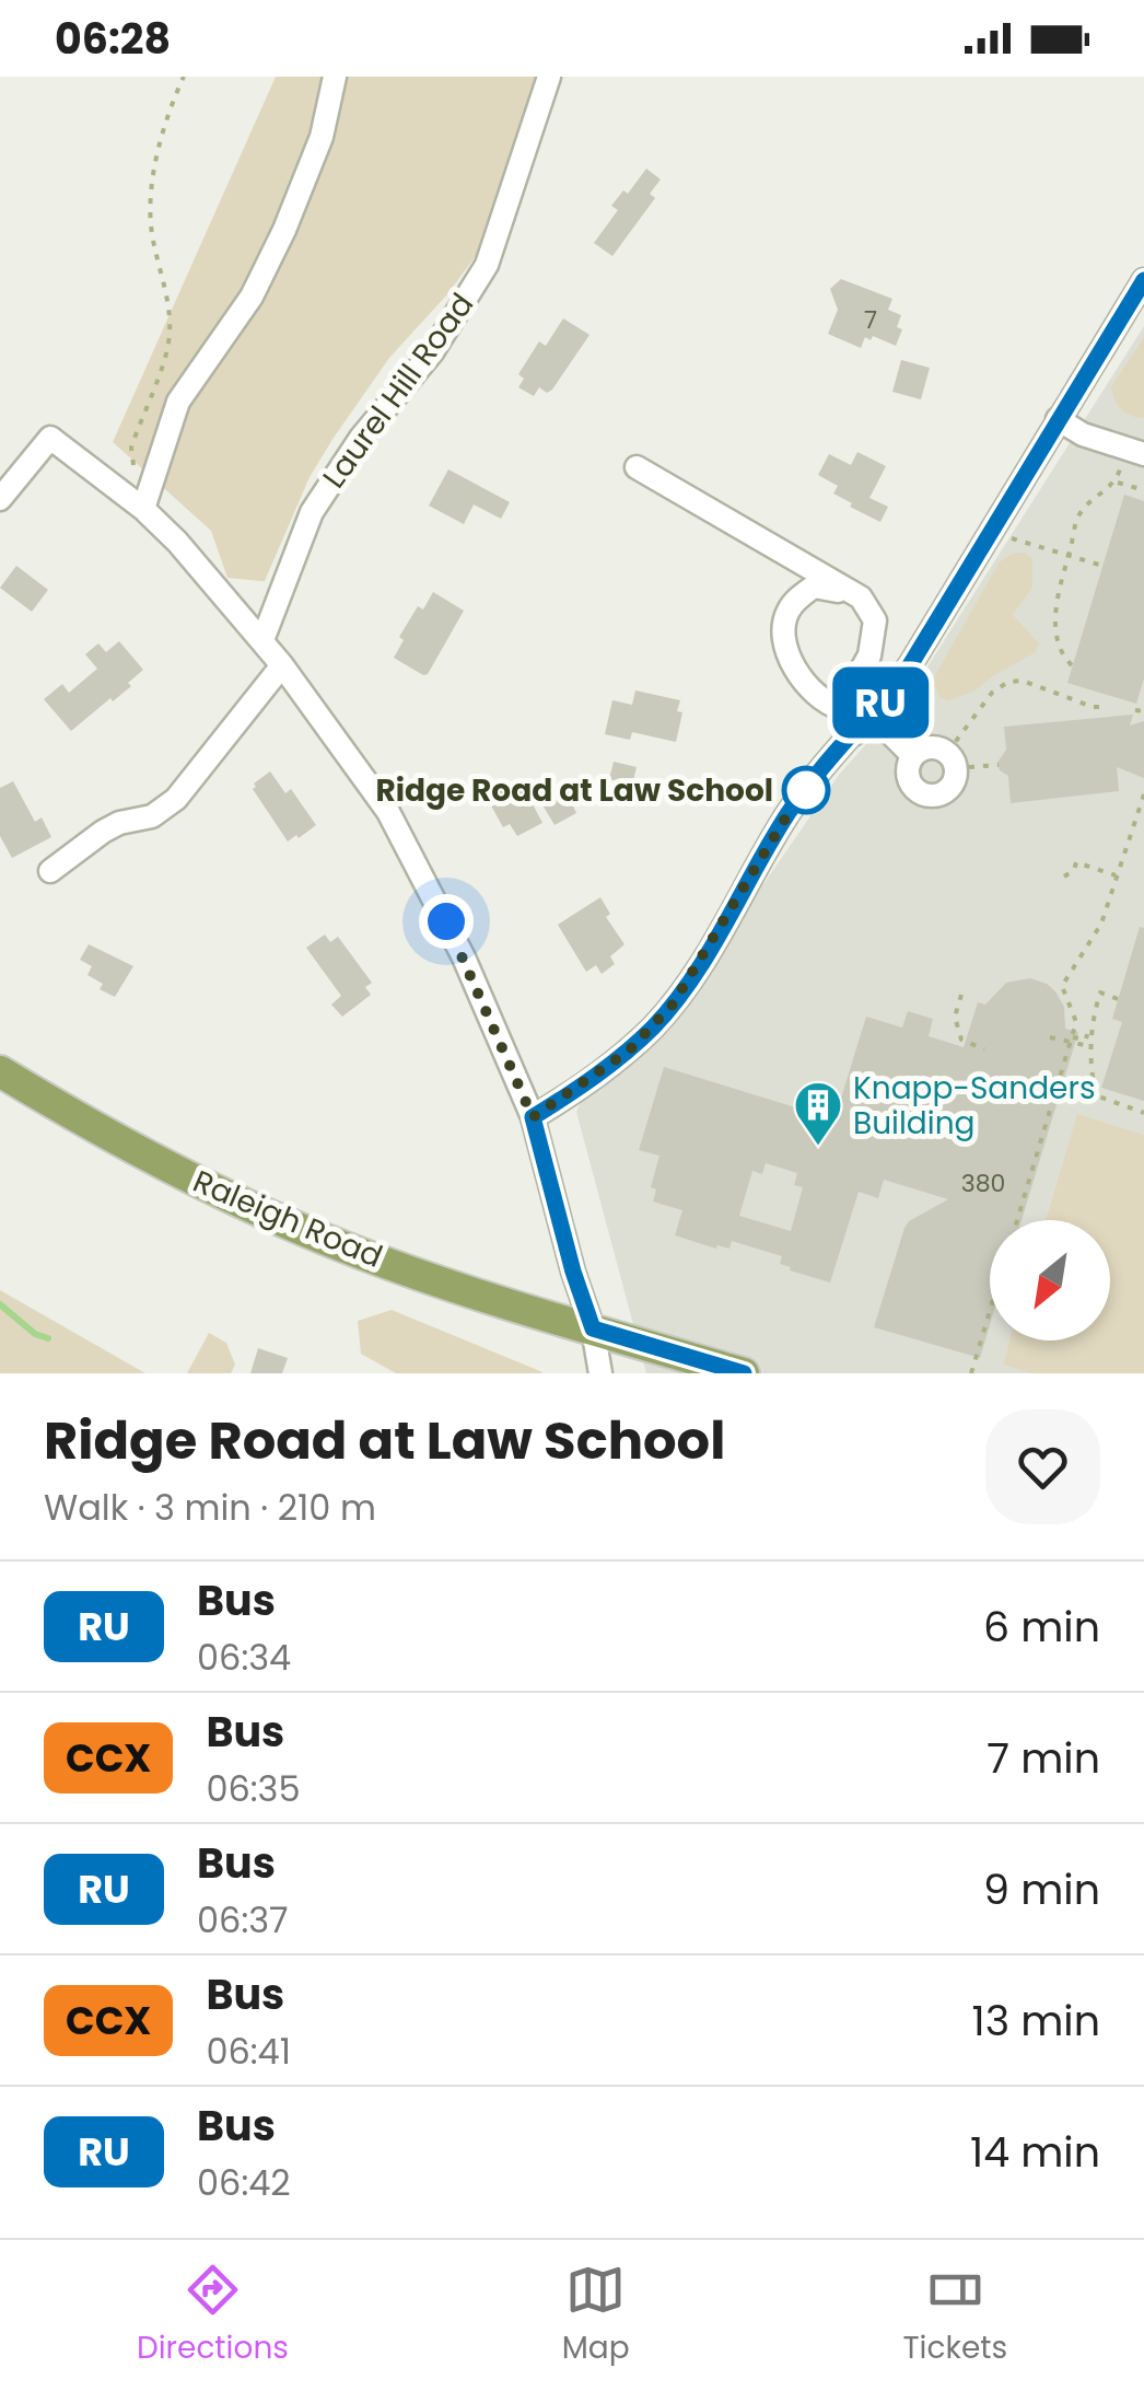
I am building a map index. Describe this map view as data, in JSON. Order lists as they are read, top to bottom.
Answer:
{
  "streets": {
    "main road": ["Raleigh Road"],
    "street": ["Laurel Hill Road"]
  },
  "places": {
    "other": ["Ridge Road at Law School"],
    "building": ["Knapp-Sanders Building"]
  },
  "lines": ["bus line RU"],
  "house_numbers": ["7", "380"],
  "north": "bottom left",
  "page": {
    "status": "06:28",
    "on_map": "RU",
    "heading": ["Ridge Road at Law School", "Walk · 3 min · 210 m"],
    "list": [
      {
        "mark": "RU",
        "name": "Bus",
        "note": "06:34",
        "value": "6 min"
      },
      {
        "mark": "CCX",
        "name": "Bus",
        "note": "06:35",
        "value": "7 min"
      },
      {
        "mark": "RU",
        "name": "Bus",
        "note": "06:37",
        "value": "9 min"
      },
      {
        "mark": "CCX",
        "name": "Bus",
        "note": "06:41",
        "value": "13 min"
      },
      {
        "mark": "RU",
        "name": "Bus",
        "note": "06:42",
        "value": "14 min"
      }
    ],
    "tabs": ["Directions", "Map", "Tickets"]
  }
}
